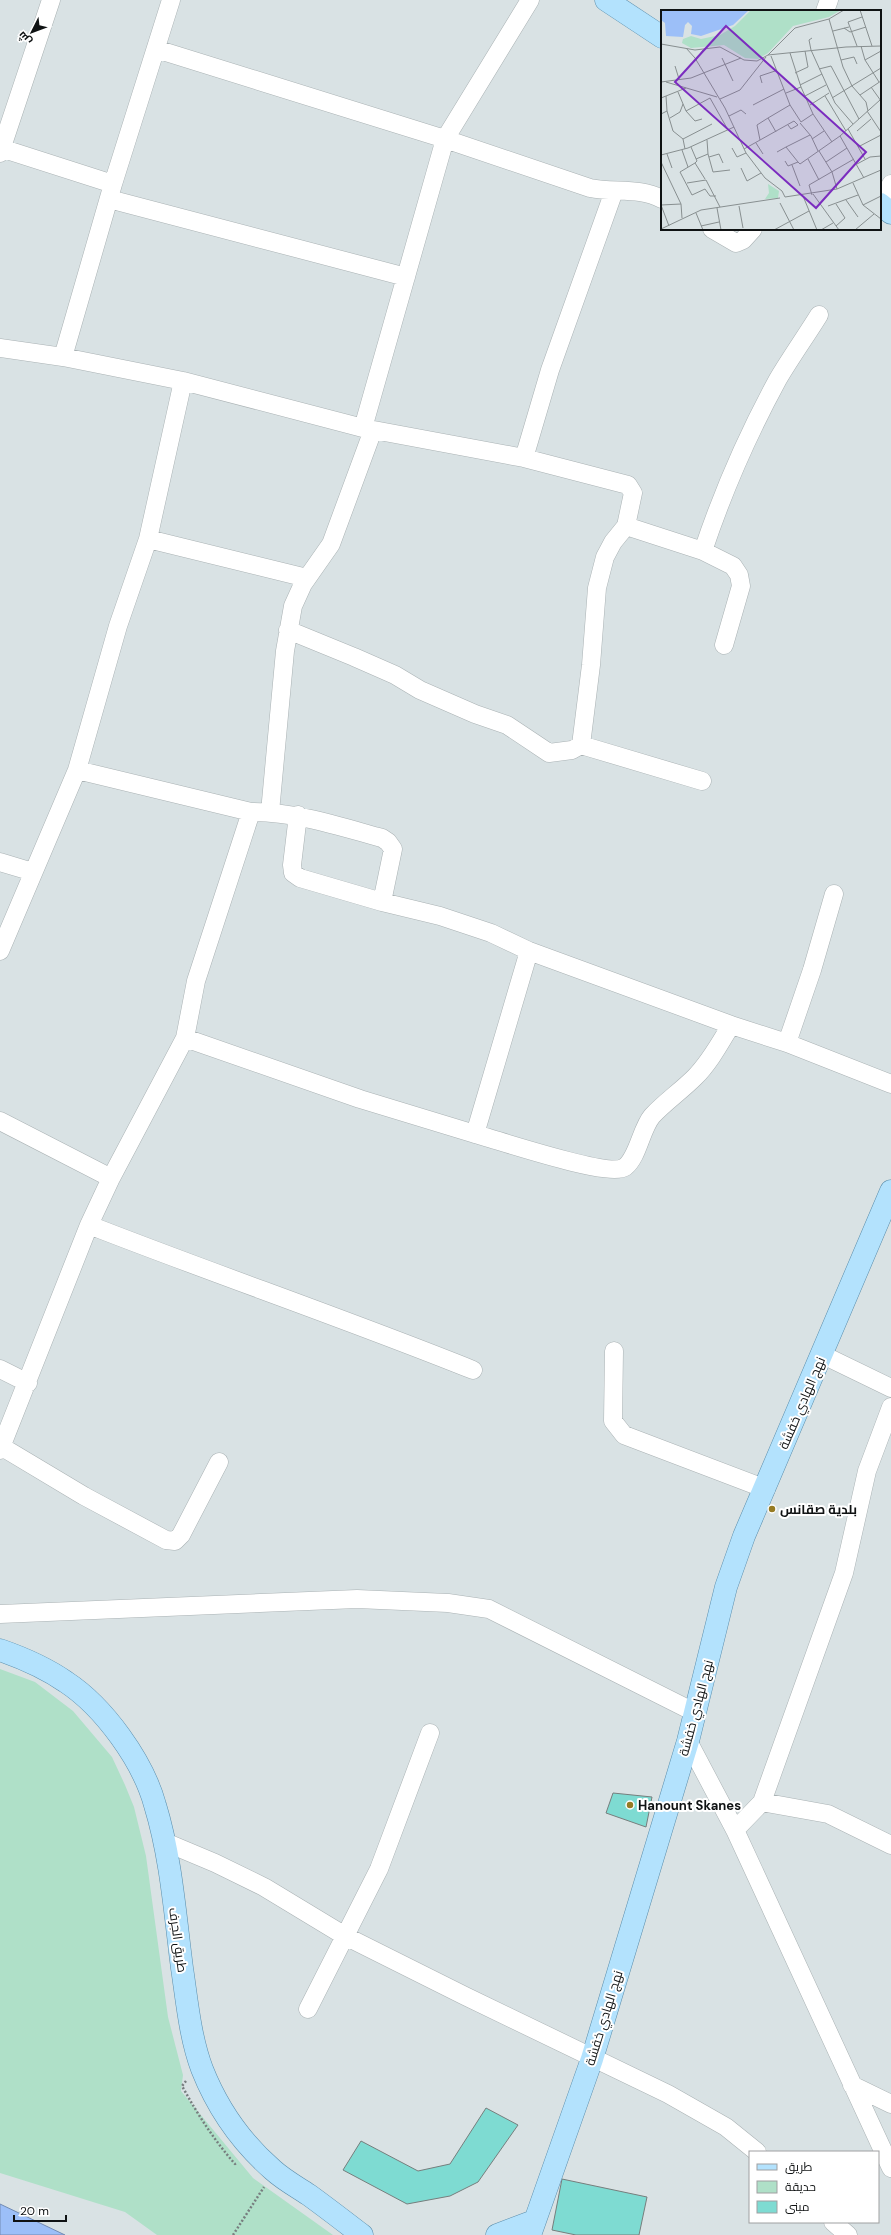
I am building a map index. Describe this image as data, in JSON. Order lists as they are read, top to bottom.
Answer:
{
  "streets": {
    "main road": ["نهج الهادي خفشة", "طريق الجرف"]
  },
  "places": ["بلدية صقانس", "Hanount Skanes"],
  "legend": ["طريق", "حديقة", "مبنى"],
  "scale_bar": "20 m",
  "north": "bottom left"
}
